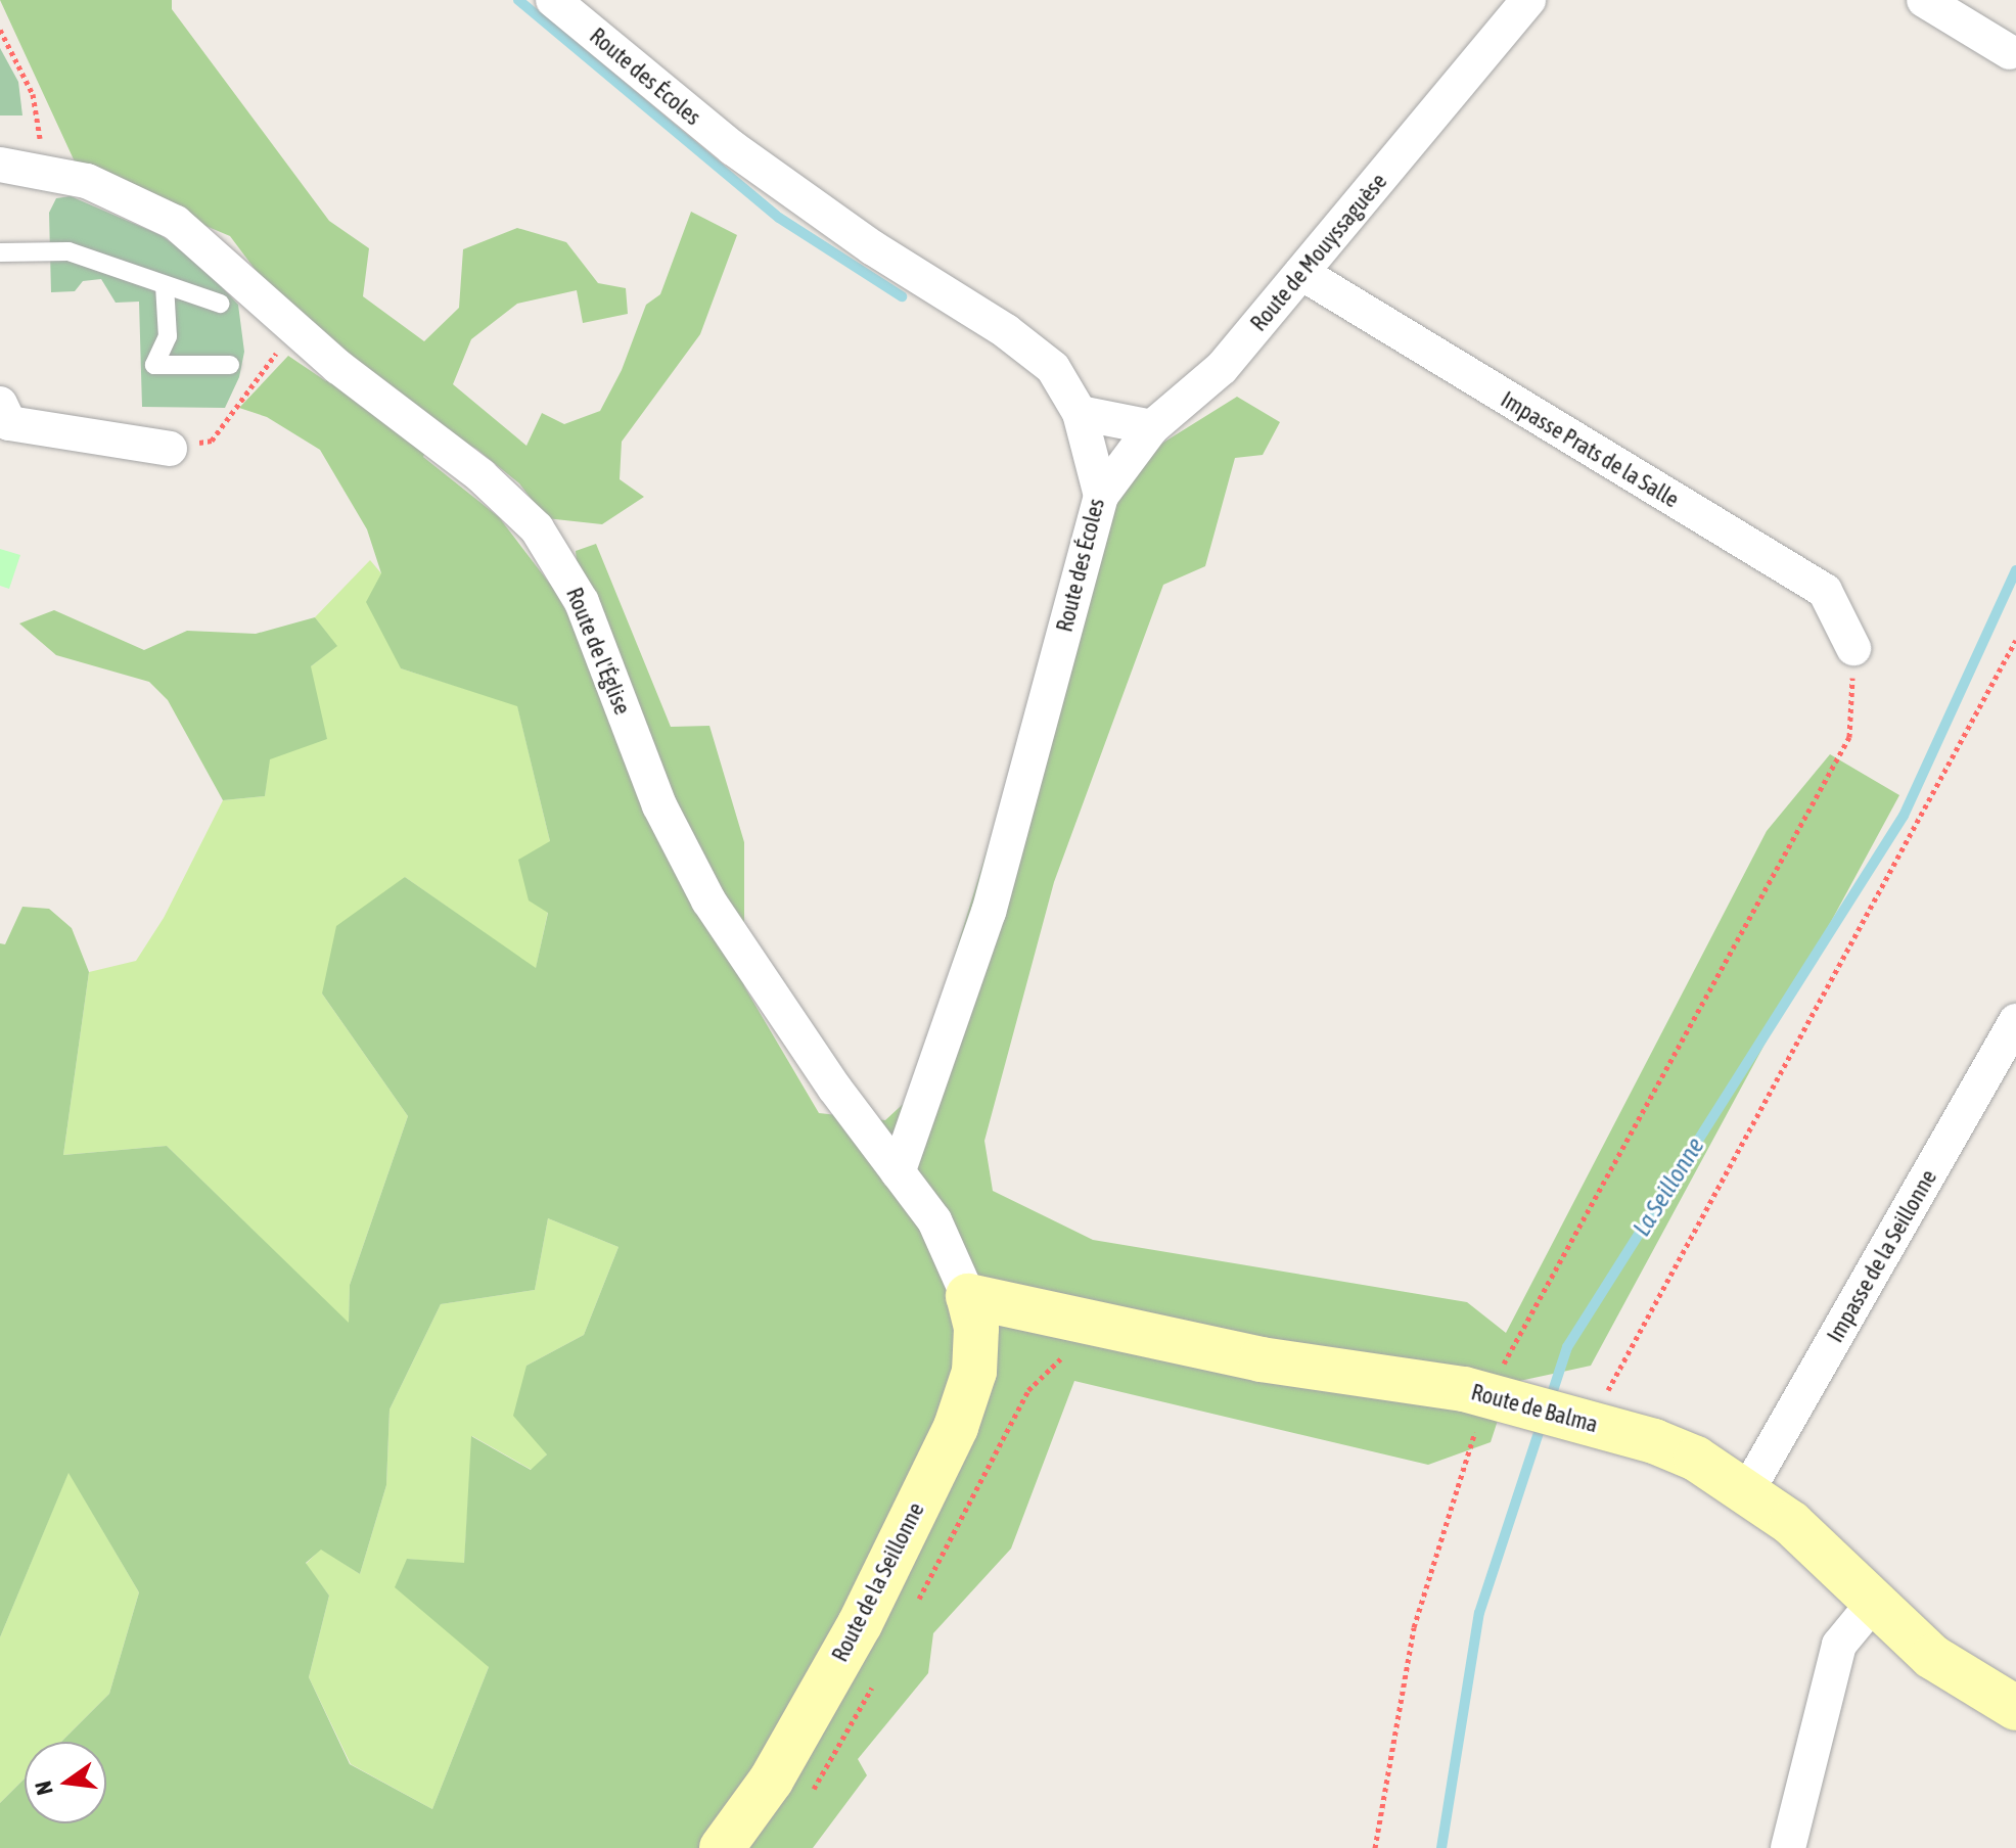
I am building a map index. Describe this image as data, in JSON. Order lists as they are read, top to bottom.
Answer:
{
  "streets": {
    "street": [
      "Route des Écoles",
      "Route de Mouyssaguèse",
      "Impasse Prats de la Salle",
      "Route de l'Église",
      "Impasse de la Seillonne",
      "Route de Balma",
      "Route de la Seillonne"
    ]
  },
  "crossings": [
    ["Route des Écoles", "Route de Mouyssaguèse"],
    ["Route des Écoles", "Route de l'Église"],
    ["Route de Mouyssaguèse", "Impasse Prats de la Salle"],
    ["Route de l'Église", "Route de Balma"],
    ["Route de l'Église", "Route de la Seillonne"],
    ["Impasse de la Seillonne", "Route de Balma"],
    ["Route de Balma", "Route de la Seillonne"]
  ],
  "water": ["La Seillonne"],
  "north": "left"
}
